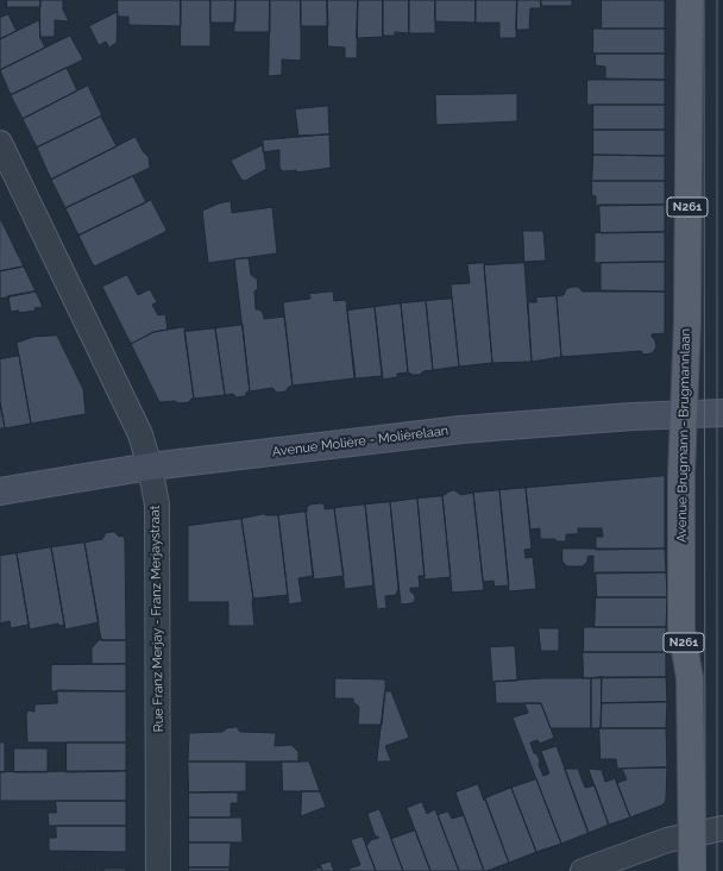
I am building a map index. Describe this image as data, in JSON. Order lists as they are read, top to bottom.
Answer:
{
  "streets": {
    "main road": ["N261", "Avenue Brugmann - Brugmannlaan"],
    "street": ["Avenue Molière - Molièrelaan", "Rue Franz Merjay - Franz Merjaystraat"]
  },
  "crossings": [
    ["Avenue Brugmann - Brugmannlaan", "Avenue Molière - Molièrelaan"],
    ["Avenue Molière - Molièrelaan", "Rue Franz Merjay - Franz Merjaystraat"]
  ]
}
